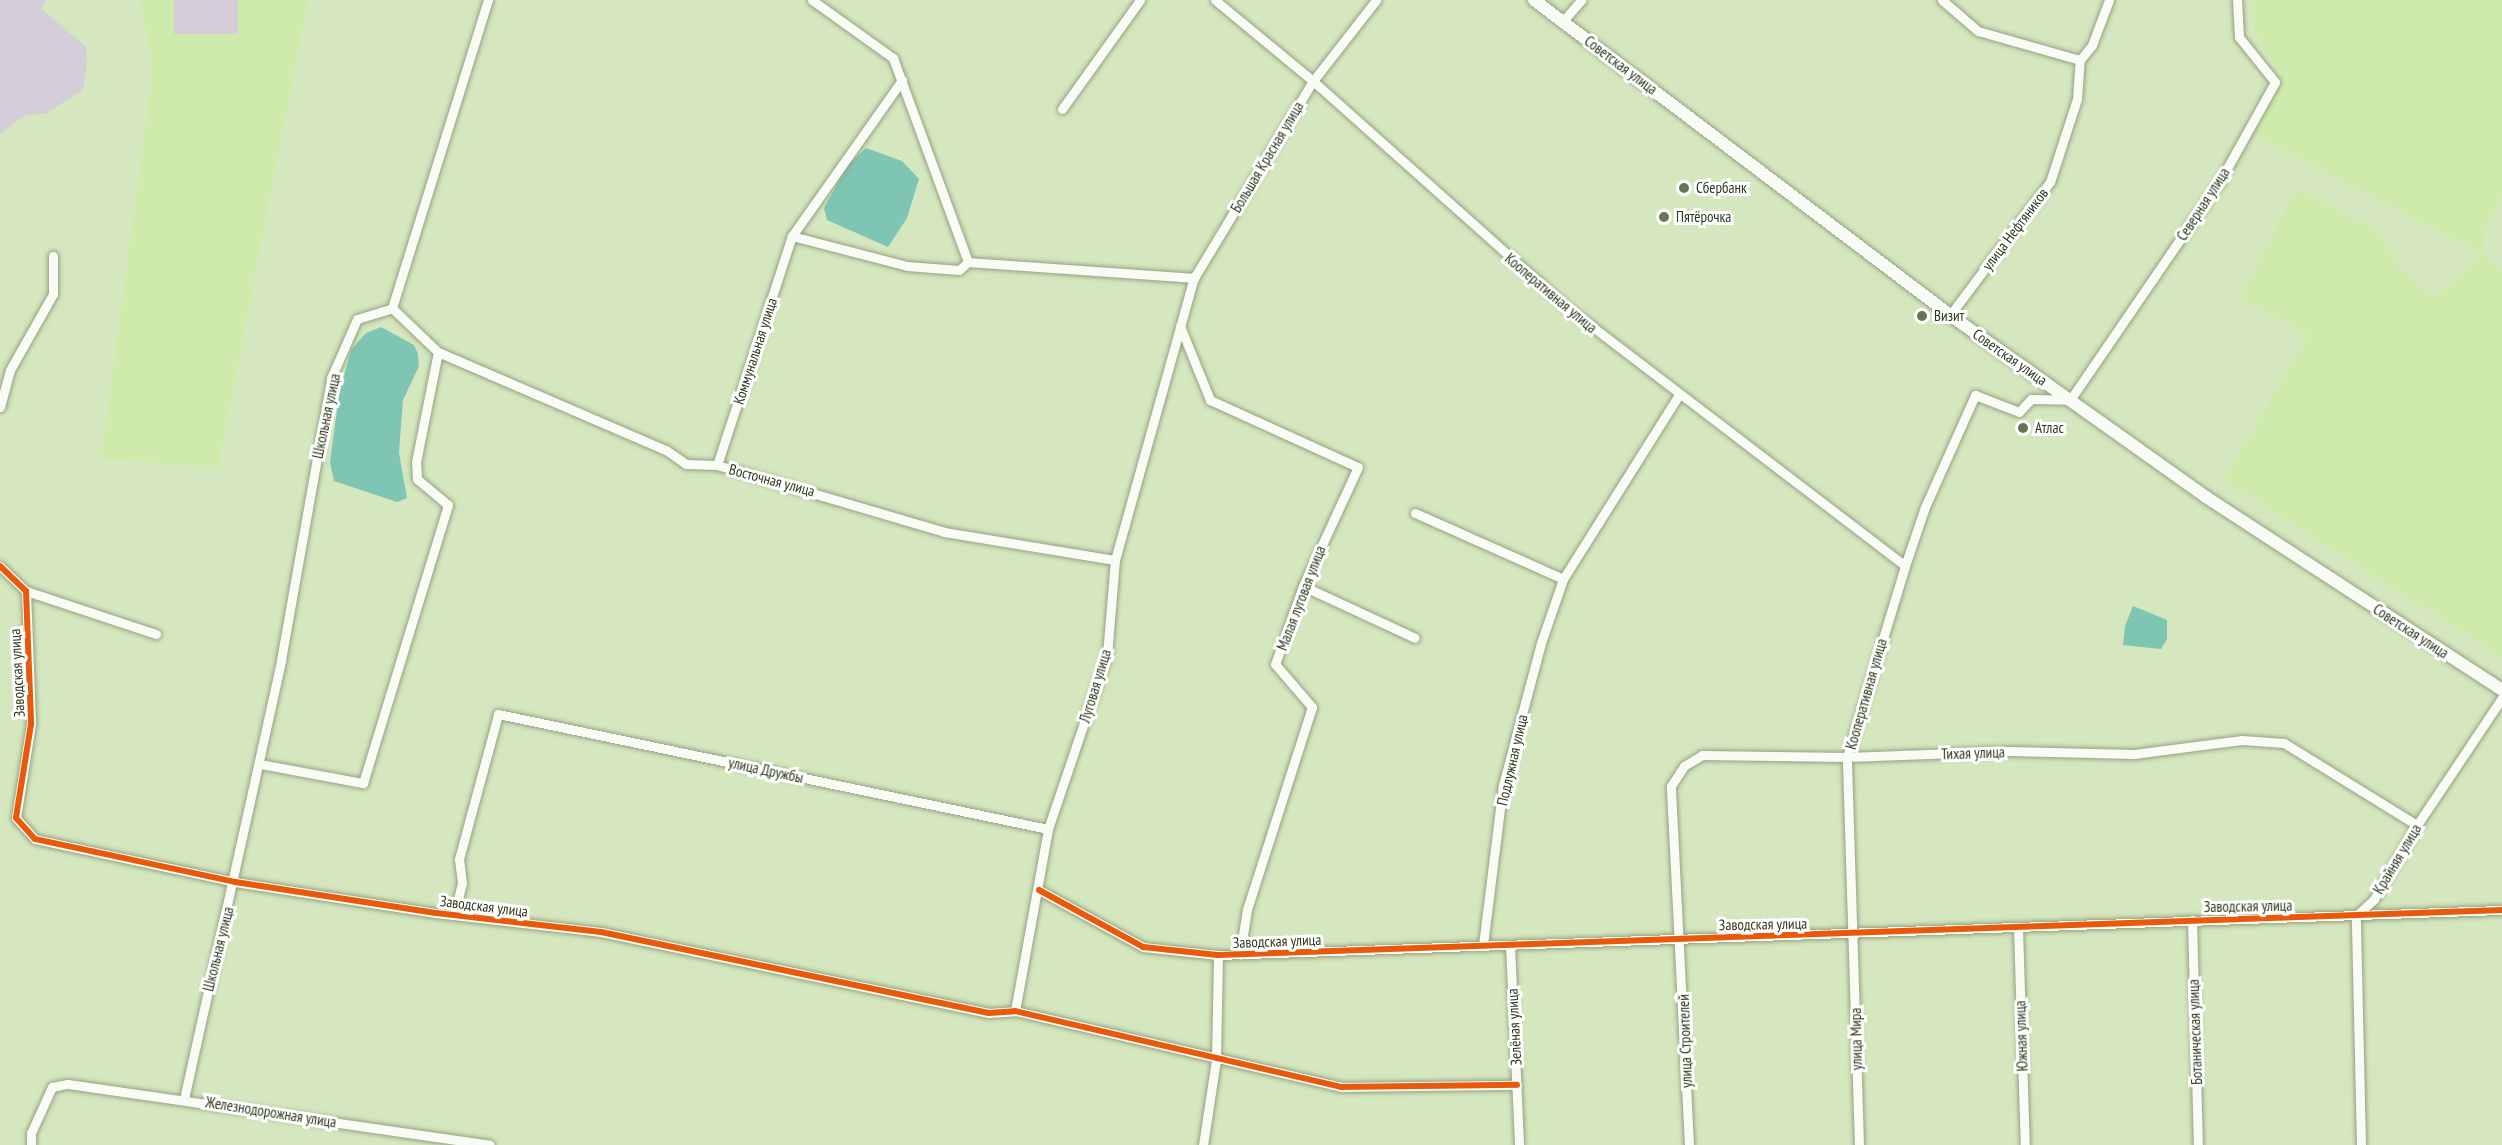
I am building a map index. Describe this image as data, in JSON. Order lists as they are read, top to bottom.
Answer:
{
  "streets": {
    "street": [
      "Советская улица",
      "Большая Красная улица",
      "Северная улица",
      "улица Нефтяников",
      "Кооперативная улица",
      "Коммунальная улица",
      "Школьная улица",
      "Восточная улица",
      "Малая луговая улица",
      "Заводская улица",
      "Луговая улица",
      "Тихая улица",
      "Подлужная улица",
      "улица Дружбы",
      "Крайняя улица",
      "Зелёная улица",
      "Ботаническая улица",
      "Южная улица",
      "улица Мира",
      "улица Строителей",
      "Железнодорожная улица"
    ]
  },
  "crossings": [
    ["Советская улица", "Северная улица"],
    ["Советская улица", "улица Нефтяников"],
    ["Советская улица", "Кооперативная улица"],
    ["Большая Красная улица", "Кооперативная улица"],
    ["Большая Красная улица", "Малая луговая улица"],
    ["Большая Красная улица", "Луговая улица"],
    ["Северная улица", "Кооперативная улица"],
    ["Кооперативная улица", "Заводская улица"],
    ["Кооперативная улица", "Тихая улица"],
    ["Кооперативная улица", "Подлужная улица"],
    ["Кооперативная улица", "улица Мира"],
    ["Коммунальная улица", "Восточная улица"],
    ["Школьная улица", "Восточная улица"],
    ["Школьная улица", "Заводская улица"],
    ["Школьная улица", "Железнодорожная улица"],
    ["Восточная улица", "Луговая улица"],
    ["Малая луговая улица", "Заводская улица"],
    ["Малая луговая улица", "Луговая улица"],
    ["Заводская улица", "Луговая улица"],
    ["Заводская улица", "Тихая улица"],
    ["Заводская улица", "Подлужная улица"],
    ["Заводская улица", "улица Дружбы"],
    ["Заводская улица", "Крайняя улица"],
    ["Заводская улица", "Зелёная улица"],
    ["Заводская улица", "Ботаническая улица"],
    ["Заводская улица", "Южная улица"],
    ["Заводская улица", "улица Мира"],
    ["Заводская улица", "улица Строителей"],
    ["Луговая улица", "улица Дружбы"],
    ["Тихая улица", "Крайняя улица"],
    ["Тихая улица", "улица Строителей"]
  ],
  "places": [
    "Сбербанк",
    "Пятёрочка",
    "Визит",
    "Атлас"
  ]
}
